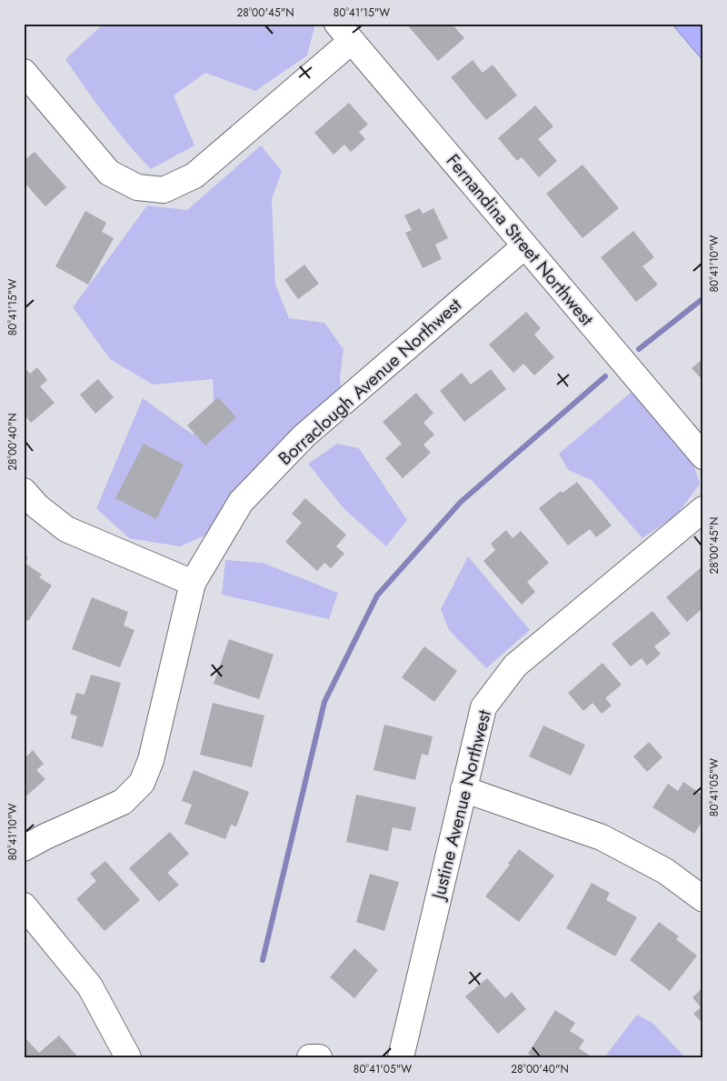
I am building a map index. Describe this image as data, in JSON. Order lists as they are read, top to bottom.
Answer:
{
  "streets": {
    "street": ["Fernandina Street Northwest", "Borraclough Avenue Northwest", "Justine Avenue Northwest"]
  },
  "crossings": [
    ["Fernandina Street Northwest", "Borraclough Avenue Northwest"]
  ],
  "coordinates": [
    "28°00'45\"N",
    "80°41'15\"W",
    "80°41'10\"W",
    "28°00'40\"N",
    "80°41'05\"W"
  ]
}
